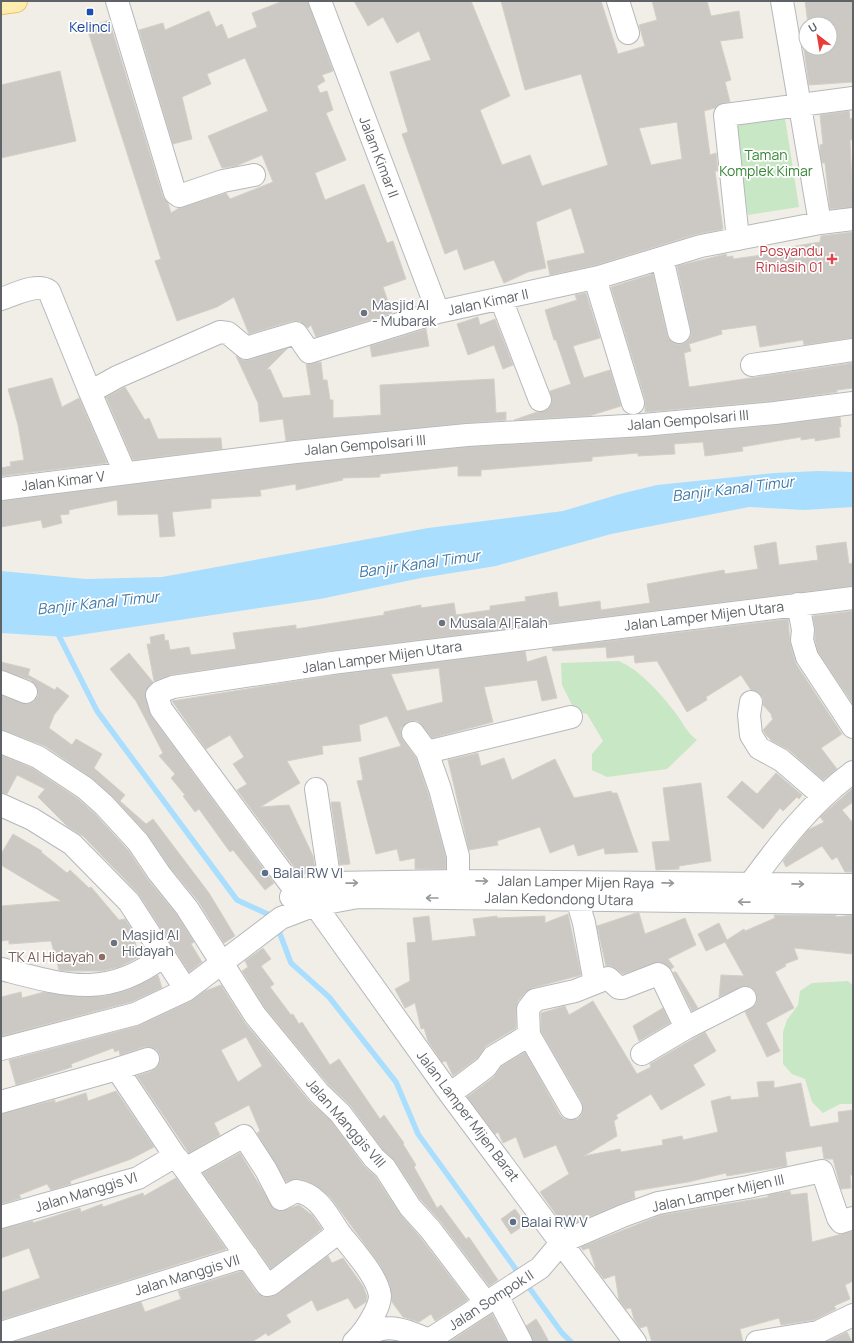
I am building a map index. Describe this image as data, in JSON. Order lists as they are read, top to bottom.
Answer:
{
  "streets": {
    "street": [
      "Jalam Kimar II",
      "Jalan Kimar II",
      "Jalan Gempolsari III",
      "Jalan Kimar V",
      "Jalan Lamper Mijen Utara",
      "Jalan Lamper Mijen Raya",
      "Jalan Kedondong Utara",
      "Jalan Lamper Mijen Barat",
      "Jalan Manggis VIII",
      "Jalan Manggis VI",
      "Jalan Lamper Mijen III",
      "Jalan Manggis VII",
      "Jalan Sompok II"
    ]
  },
  "crossings": [
    ["Jalam Kimar II", "Jalan Kimar II"],
    ["Jalan Gempolsari III", "Jalan Kimar V"],
    ["Jalan Lamper Mijen Utara", "Jalan Lamper Mijen Raya"],
    ["Jalan Lamper Mijen Utara", "Jalan Kedondong Utara"],
    ["Jalan Lamper Mijen Utara", "Jalan Lamper Mijen Barat"],
    ["Jalan Lamper Mijen Raya", "Jalan Kedondong Utara"],
    ["Jalan Lamper Mijen Raya", "Jalan Lamper Mijen Barat"],
    ["Jalan Kedondong Utara", "Jalan Lamper Mijen Barat"],
    ["Jalan Lamper Mijen Barat", "Jalan Lamper Mijen III"],
    ["Jalan Manggis VIII", "Jalan Sompok II"],
    ["Jalan Manggis VI", "Jalan Manggis VII"],
    ["Jalan Lamper Mijen III", "Jalan Sompok II"]
  ],
  "one_way": ["Jalan Lamper Mijen Raya", "Jalan Kedondong Utara"],
  "water": ["Banjir Kanal Timur"],
  "parks": ["Taman Komplek Kimar"],
  "places": {
    "transit": ["Kelinci"],
    "health": ["Posyandu Riniasih 01"],
    "other": [
      "Masjid Al - Mubarak",
      "Musala Al Falah",
      "Balai RW VI",
      "Masjid Al Hidayah",
      "TK Al Hidayah",
      "Balai RW V"
    ]
  },
  "north": "top left"
}
